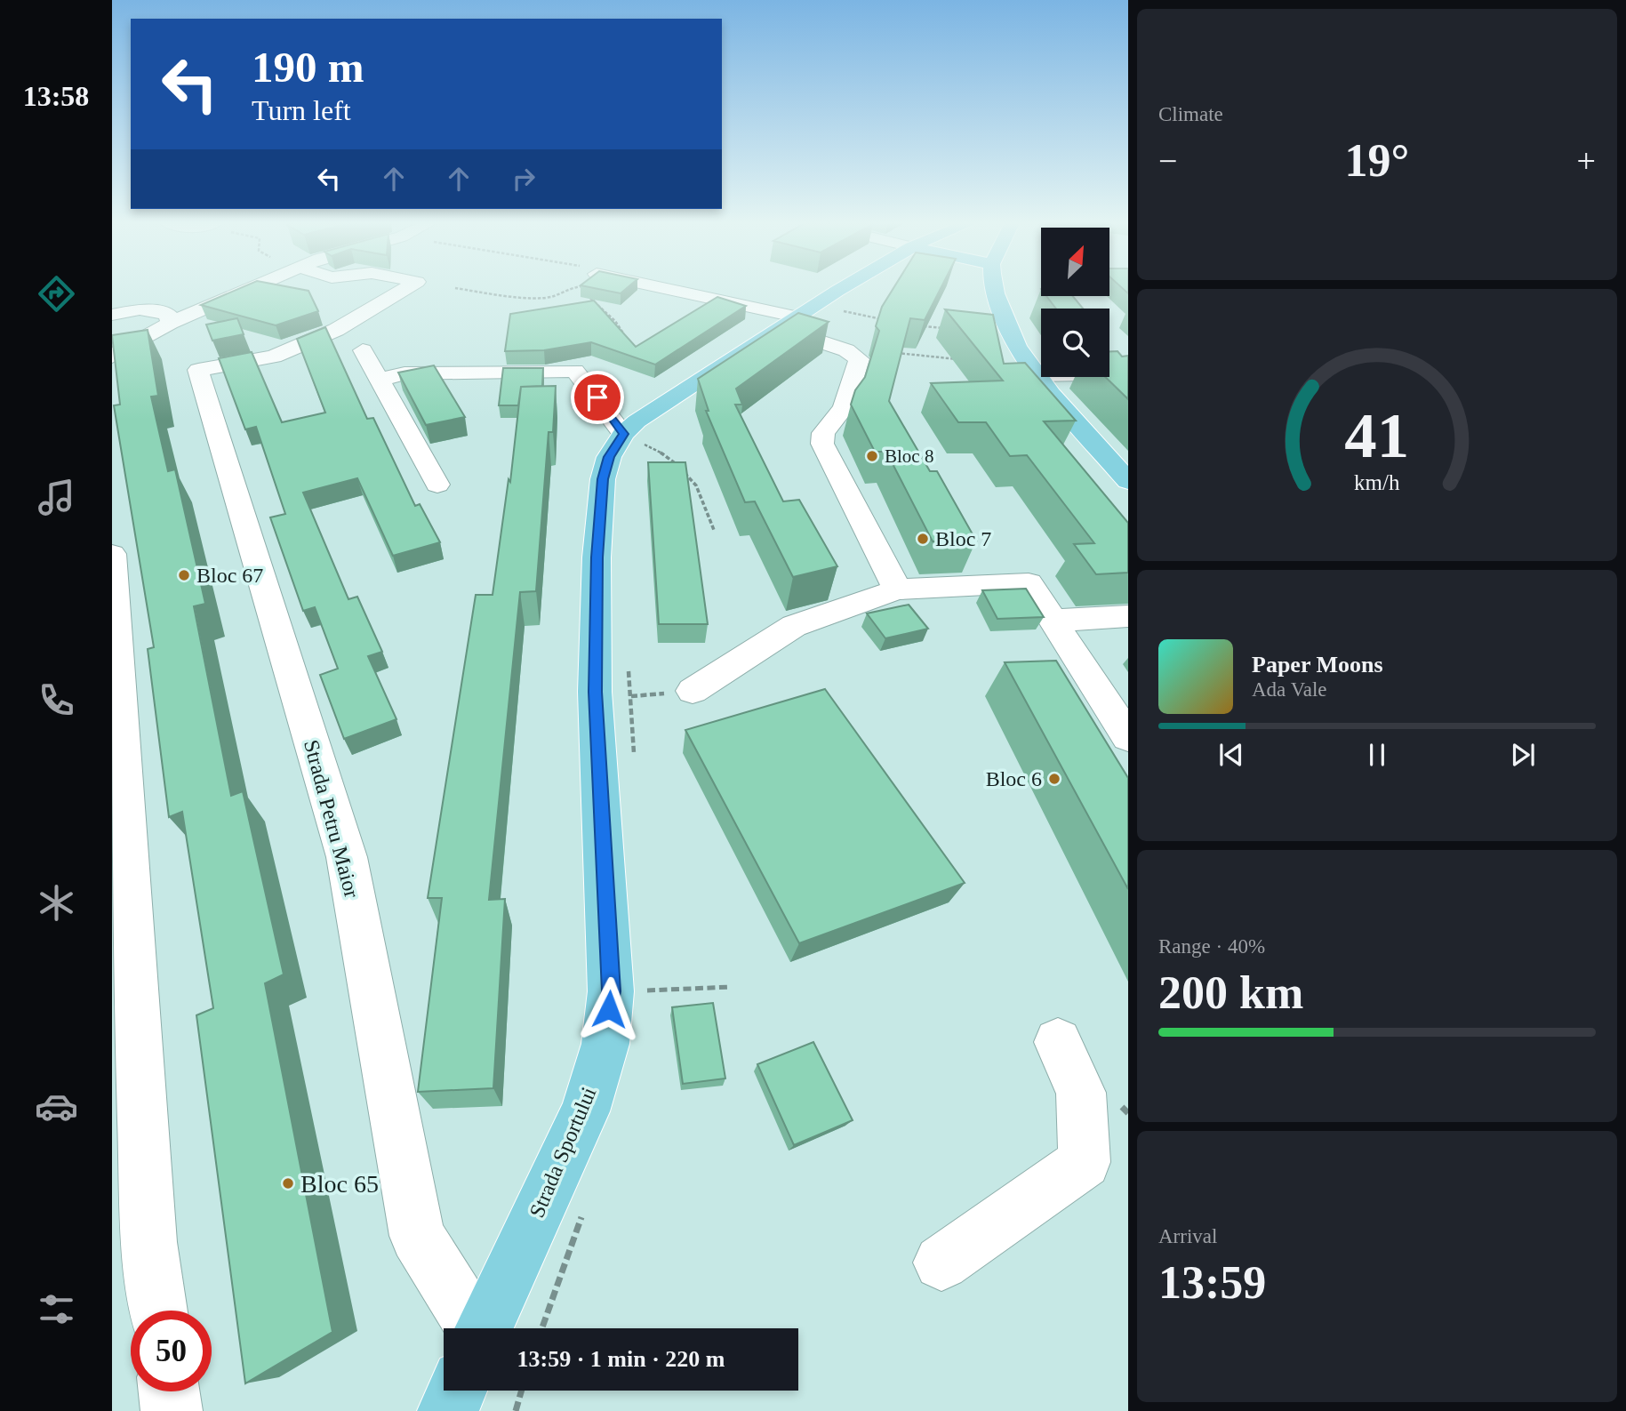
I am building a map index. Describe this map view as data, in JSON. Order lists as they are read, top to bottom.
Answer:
{
  "streets": {
    "main road": ["Strada Sportului"],
    "street": ["Strada Petru Maior"]
  },
  "places": [
    "Bloc 8",
    "Bloc 7",
    "Bloc 67",
    "Bloc 6",
    "Bloc 65"
  ],
  "north": "top right",
  "page": {
    "tabs": "13:58",
    "tile": [
      "Climate",
      ["Range · 40%", "200 km"],
      ["Arrival", "13:59"]
    ],
    "turn": ["190 m", "Turn left"],
    "heat": ["−", "19°", "+"],
    "song": ["Paper Moons", "Ada Vale"],
    "limit": "50",
    "trip": "13:59 · 1 min · 220 m",
    "gauge": ["41", "km/h"]
  }
}
